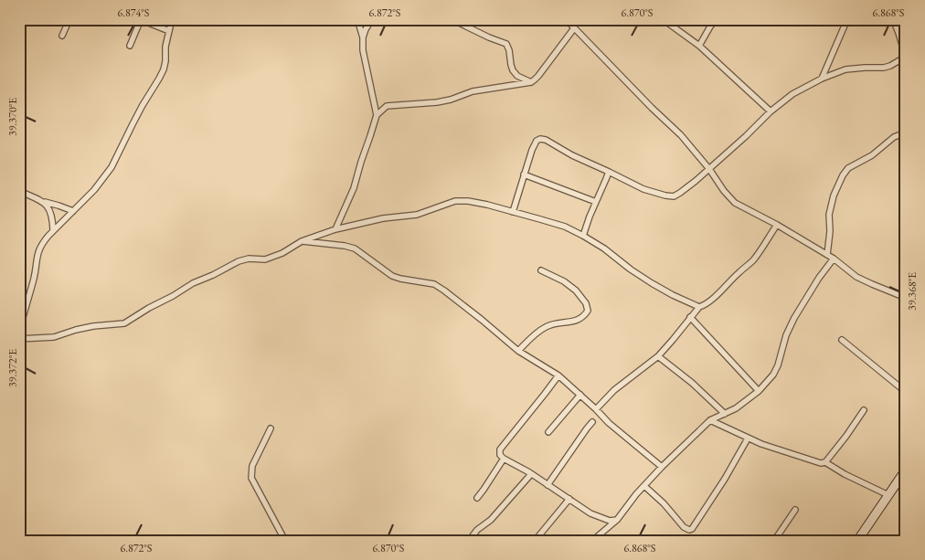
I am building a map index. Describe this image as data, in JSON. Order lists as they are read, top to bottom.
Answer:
{
  "coordinates": [
    "6.874°S",
    "6.872°S",
    "6.870°S",
    "6.868°S",
    "39.370°E",
    "39.368°E",
    "39.372°E"
  ]
}
